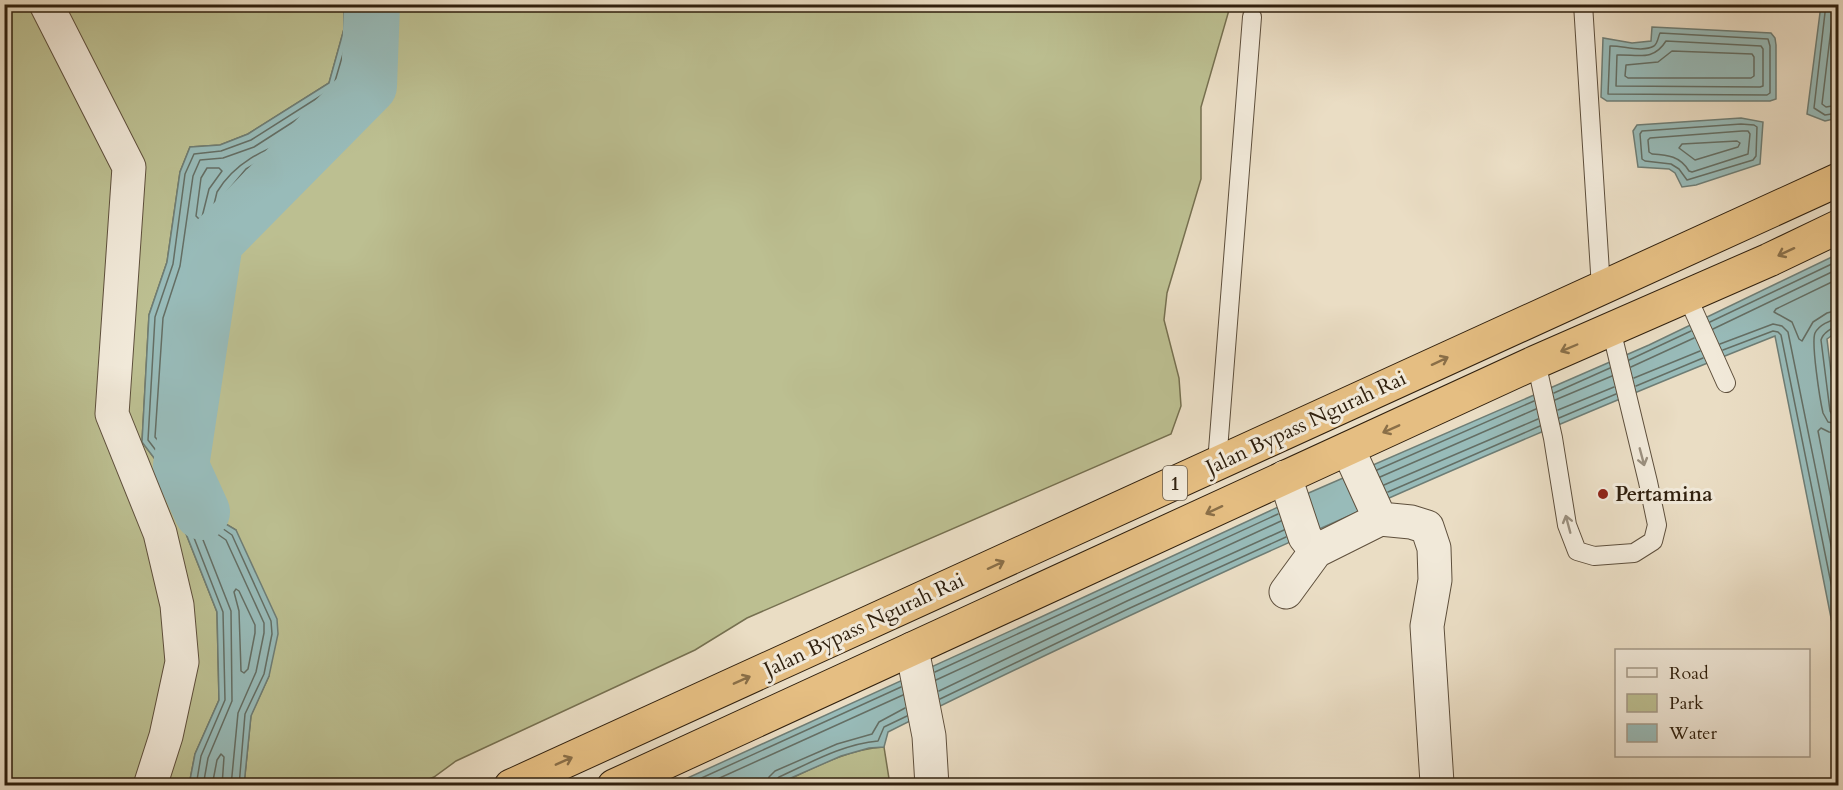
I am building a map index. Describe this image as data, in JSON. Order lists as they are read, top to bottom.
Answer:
{
  "streets": {
    "highway": ["Jalan Bypass Ngurah Rai", "1"]
  },
  "places": ["Pertamina"],
  "legend": ["Road", "Park", "Water"]
}
